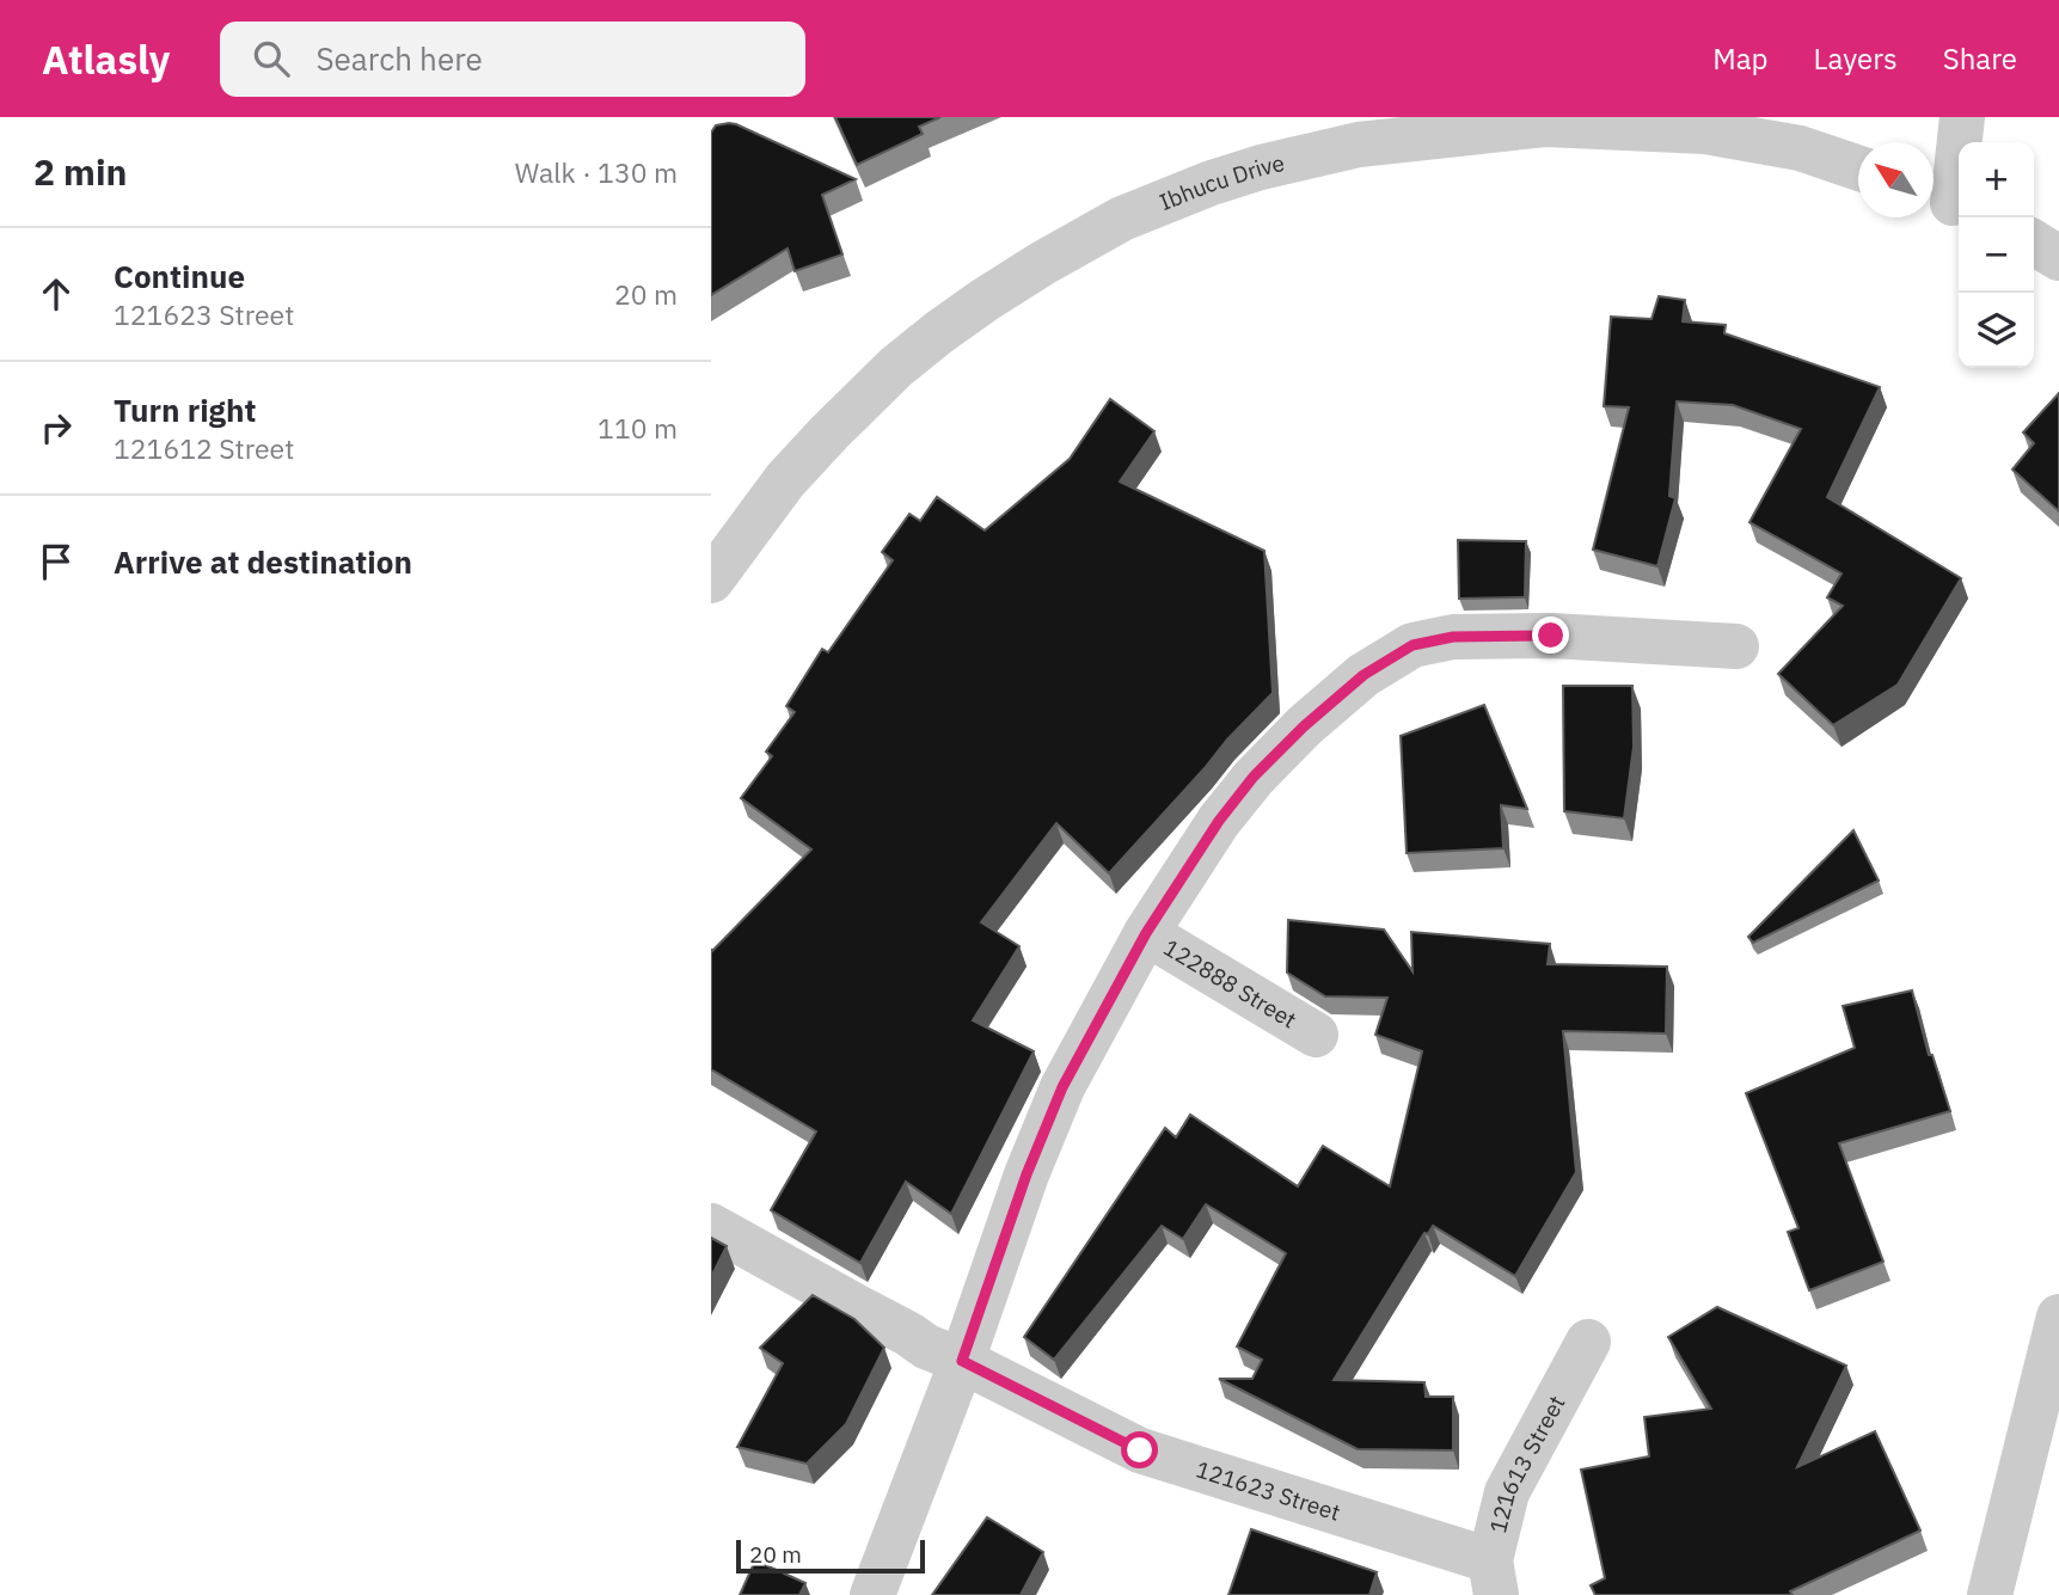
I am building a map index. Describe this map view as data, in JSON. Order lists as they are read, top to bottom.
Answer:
{
  "streets": {
    "street": [
      "Ibhucu Drive",
      "122888 Street",
      "121613 Street",
      "121623 Street"
    ]
  },
  "crossings": [
    ["121613 Street", "121623 Street"]
  ],
  "scale_bar": "20 m",
  "north": "top left",
  "page": {
    "header": "Atlasly",
    "search": "Search here",
    "nav": ["Map", "Layers", "Share"],
    "heading": ["2 min", "Walk · 130 m"],
    "map_buttons": ["+", "−"],
    "list": [
      ["Continue", "121623 Street", "20 m"],
      ["Turn right", "121612 Street", "110 m"],
      "Arrive at destination"
    ],
    "scale": "20 m"
  }
}
